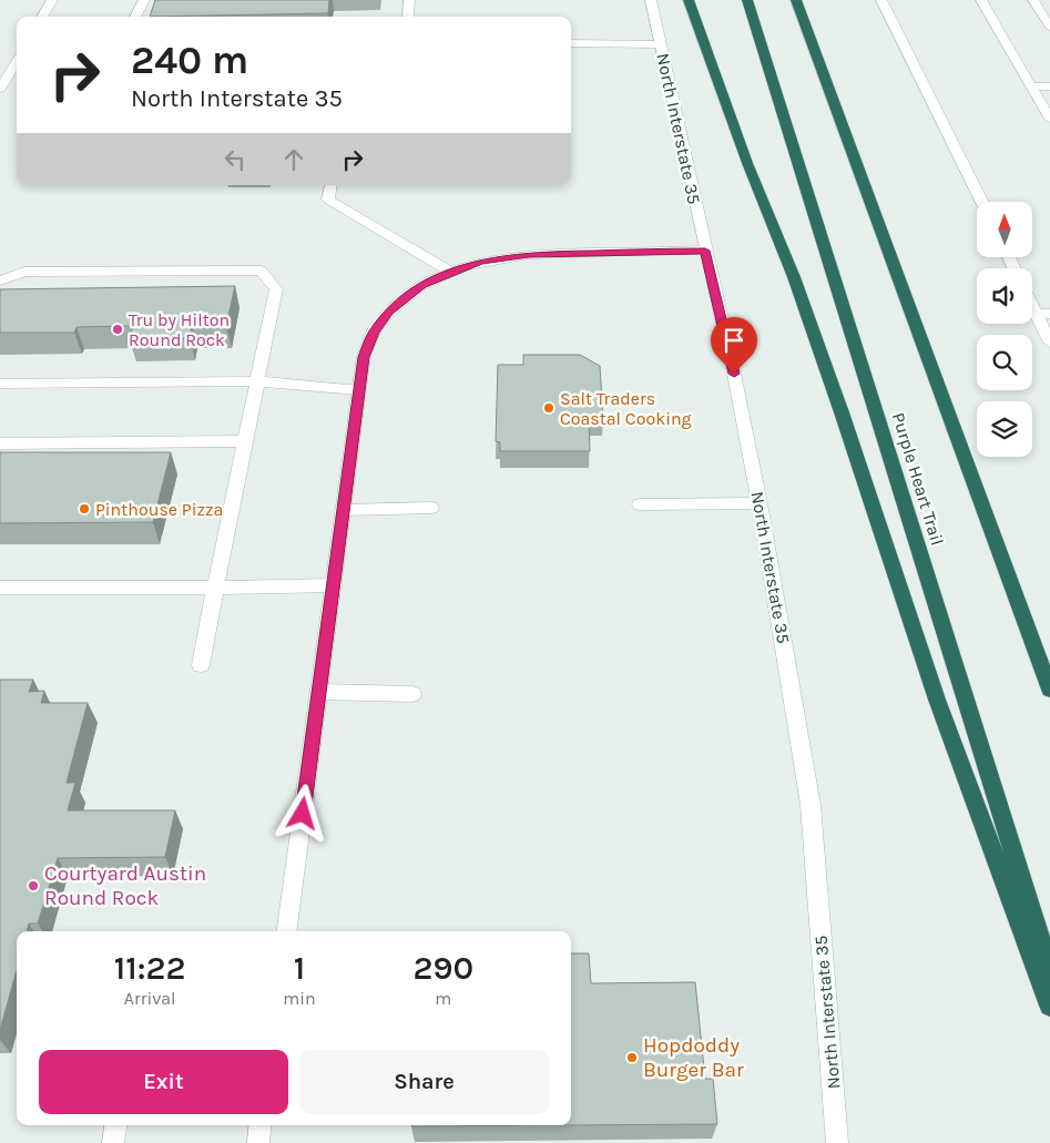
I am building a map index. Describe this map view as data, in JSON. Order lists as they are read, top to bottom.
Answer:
{
  "streets": {
    "highway": ["Purple Heart Trail"],
    "main road": ["North Interstate 35"]
  },
  "places": [
    "Tru by Hilton Round Rock",
    "Salt Traders Coastal Cooking",
    "Pinthouse Pizza",
    "Courtyard Austin Round Rock",
    "Hopdoddy Burger Bar"
  ],
  "north": "top",
  "page": {
    "turn": ["240 m", "North Interstate 35"],
    "eta": [
      "11:22",
      "Arrival",
      "1",
      "min",
      "290",
      "m"
    ],
    "buttons": ["Exit", "Share"]
  }
}
